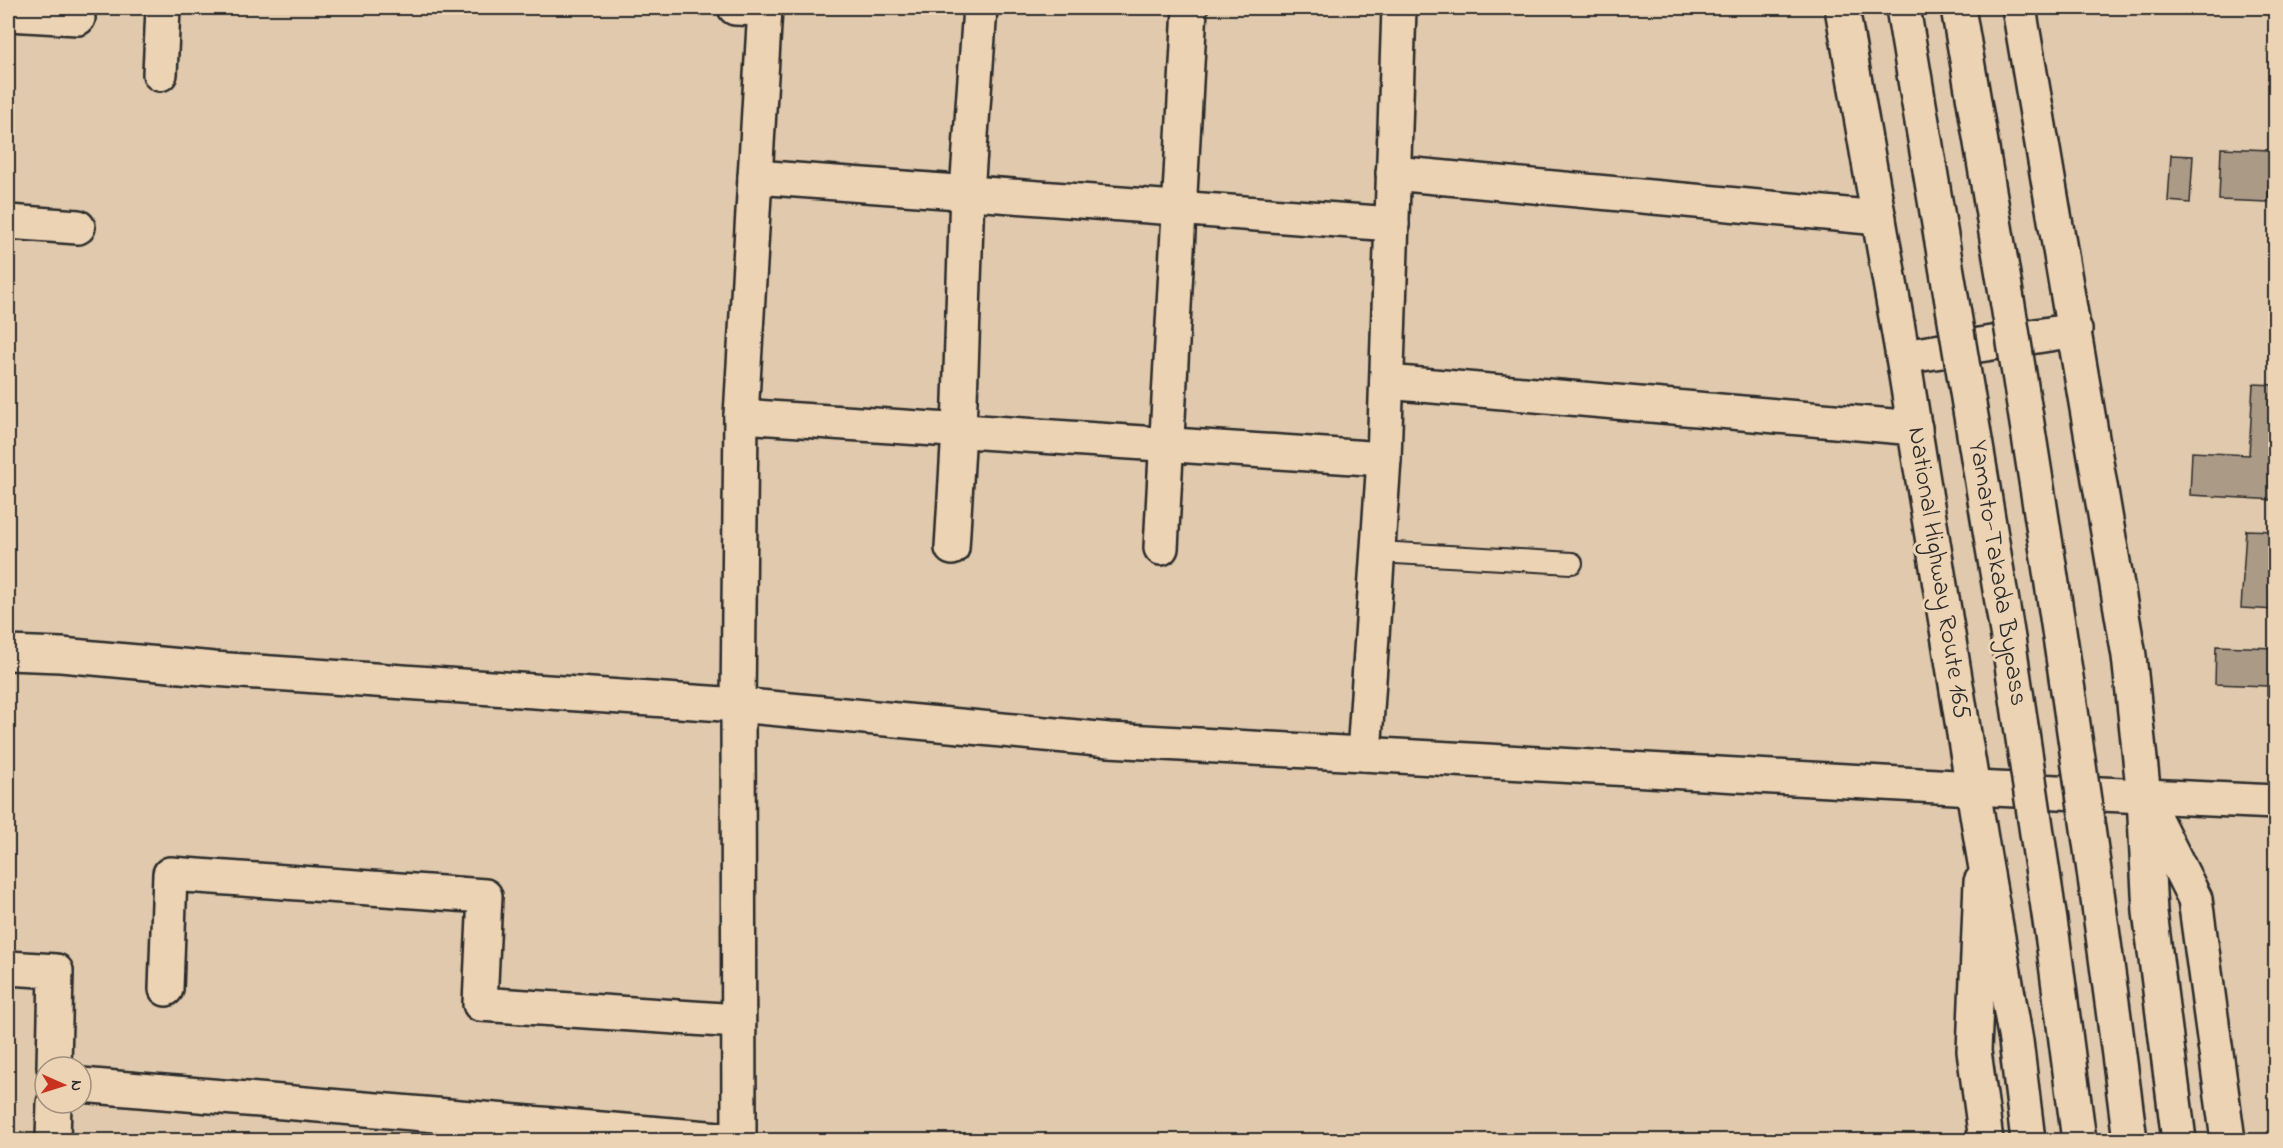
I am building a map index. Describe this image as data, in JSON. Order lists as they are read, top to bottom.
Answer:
{
  "streets": {
    "main road": ["National Highway Route 165", "Yamato-Takada Bypass"]
  },
  "north": "right"
}
